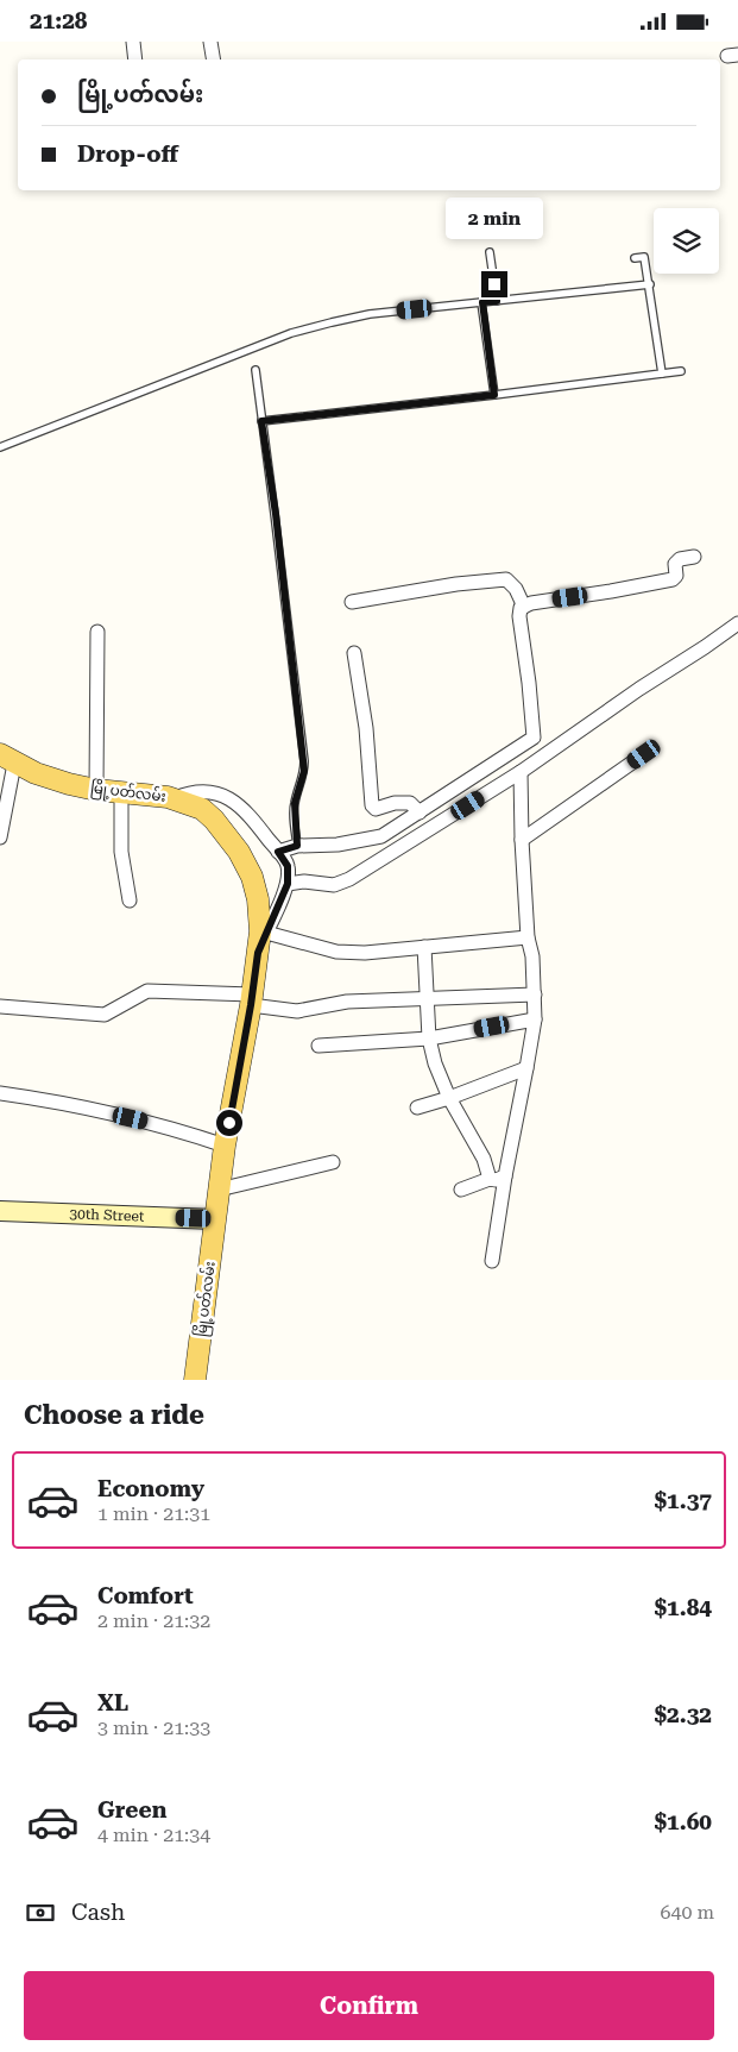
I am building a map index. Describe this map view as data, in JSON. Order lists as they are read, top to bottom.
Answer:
{
  "streets": {
    "main road": ["မြို့ပတ်လမ်း", "30th Street"]
  },
  "crossings": [
    ["မြို့ပတ်လမ်း", "30th Street"]
  ],
  "page": {
    "status": "21:28",
    "banner": ["မြို့ပတ်လမ်း", "Drop-off"],
    "bubble": "2 min",
    "heading": "Choose a ride",
    "list": [
      {
        "name": "Economy",
        "note": "1 min · 21:31",
        "value": "$1.37"
      },
      {
        "name": "Comfort",
        "note": "2 min · 21:32",
        "value": "$1.84"
      },
      {
        "name": "XL",
        "note": "3 min · 21:33",
        "value": "$2.32"
      },
      {
        "name": "Green",
        "note": "4 min · 21:34",
        "value": "$1.60"
      }
    ],
    "pay": ["Cash", "640 m"],
    "buttons": "Confirm"
  }
}
